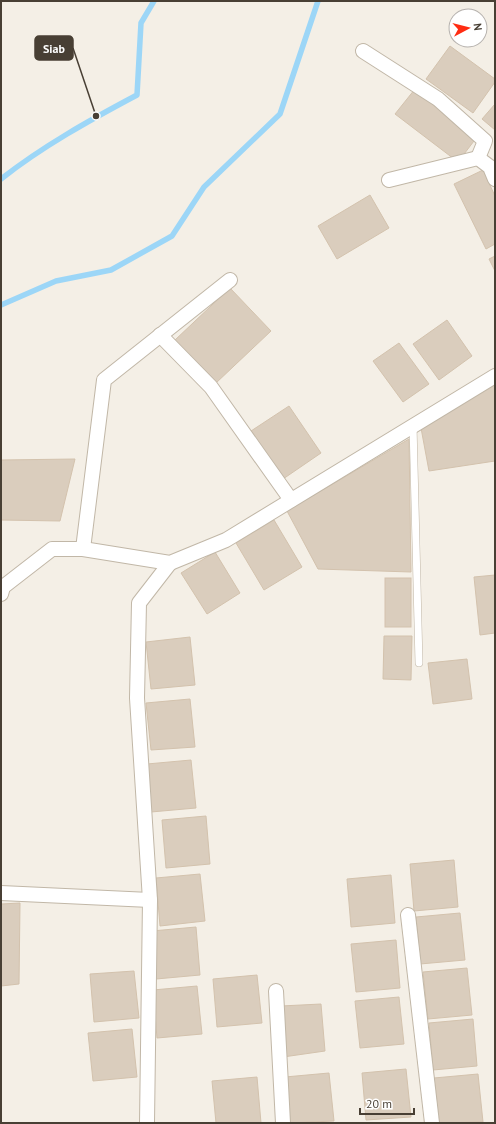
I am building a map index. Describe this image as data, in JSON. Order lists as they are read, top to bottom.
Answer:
{
  "places": ["Siab"],
  "scale_bar": "20 m",
  "north": "right"
}
